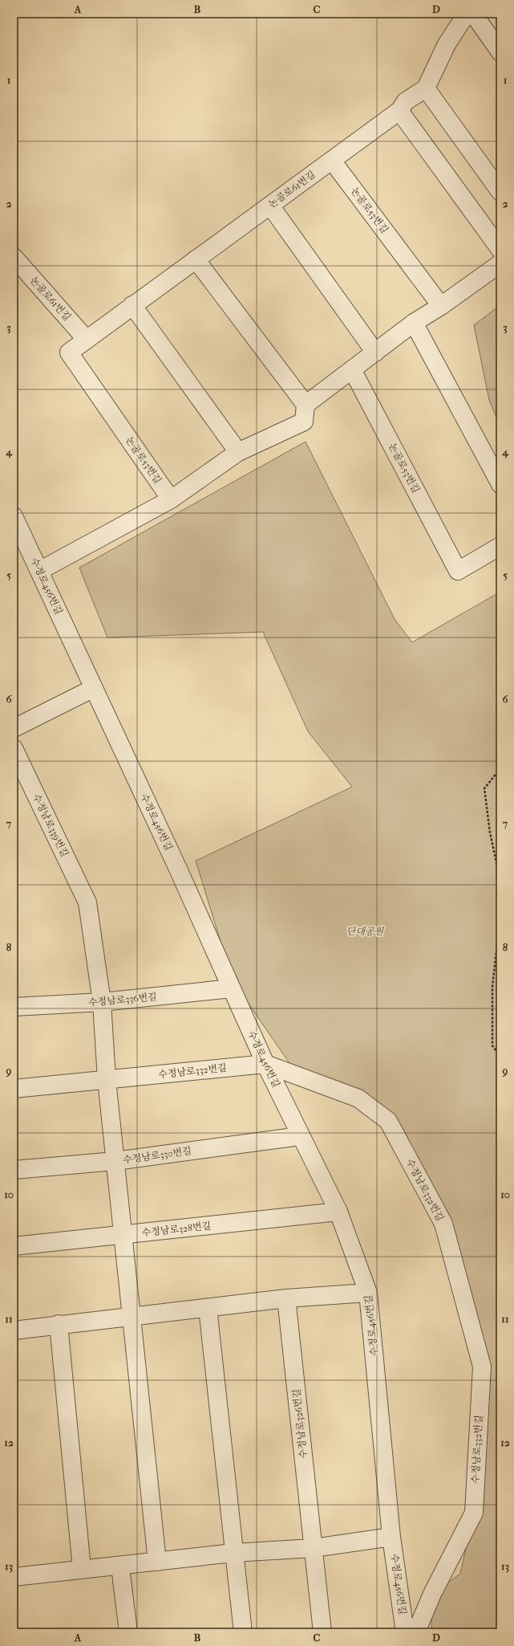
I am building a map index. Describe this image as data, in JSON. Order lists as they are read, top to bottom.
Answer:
{
  "streets": {
    "street": [
      "논골로61번길",
      "논골로53번길",
      "수정로456번길",
      "수정남로339번길",
      "수정남로336번길",
      "수정남로332번길",
      "수정남로330번길",
      "수정남로328번길",
      "수정남로326번길"
    ]
  },
  "crossings": [
    ["논골로61번길", "논골로53번길"],
    ["수정로456번길", "수정남로336번길"],
    ["수정로456번길", "수정남로332번길"],
    ["수정로456번길", "수정남로330번길"],
    ["수정로456번길", "수정남로328번길"],
    ["수정남로339번길", "수정남로336번길"],
    ["수정남로339번길", "수정남로332번길"],
    ["수정남로339번길", "수정남로330번길"],
    ["수정남로339번길", "수정남로328번길"]
  ],
  "parks": ["단대공원"],
  "grid": {
    "columns": [
      "A",
      "B",
      "C",
      "D"
    ],
    "rows": [
      "1",
      "2",
      "3",
      "4",
      "5",
      "6",
      "7",
      "8",
      "9",
      "10",
      "11",
      "12",
      "13"
    ]
  }
}
